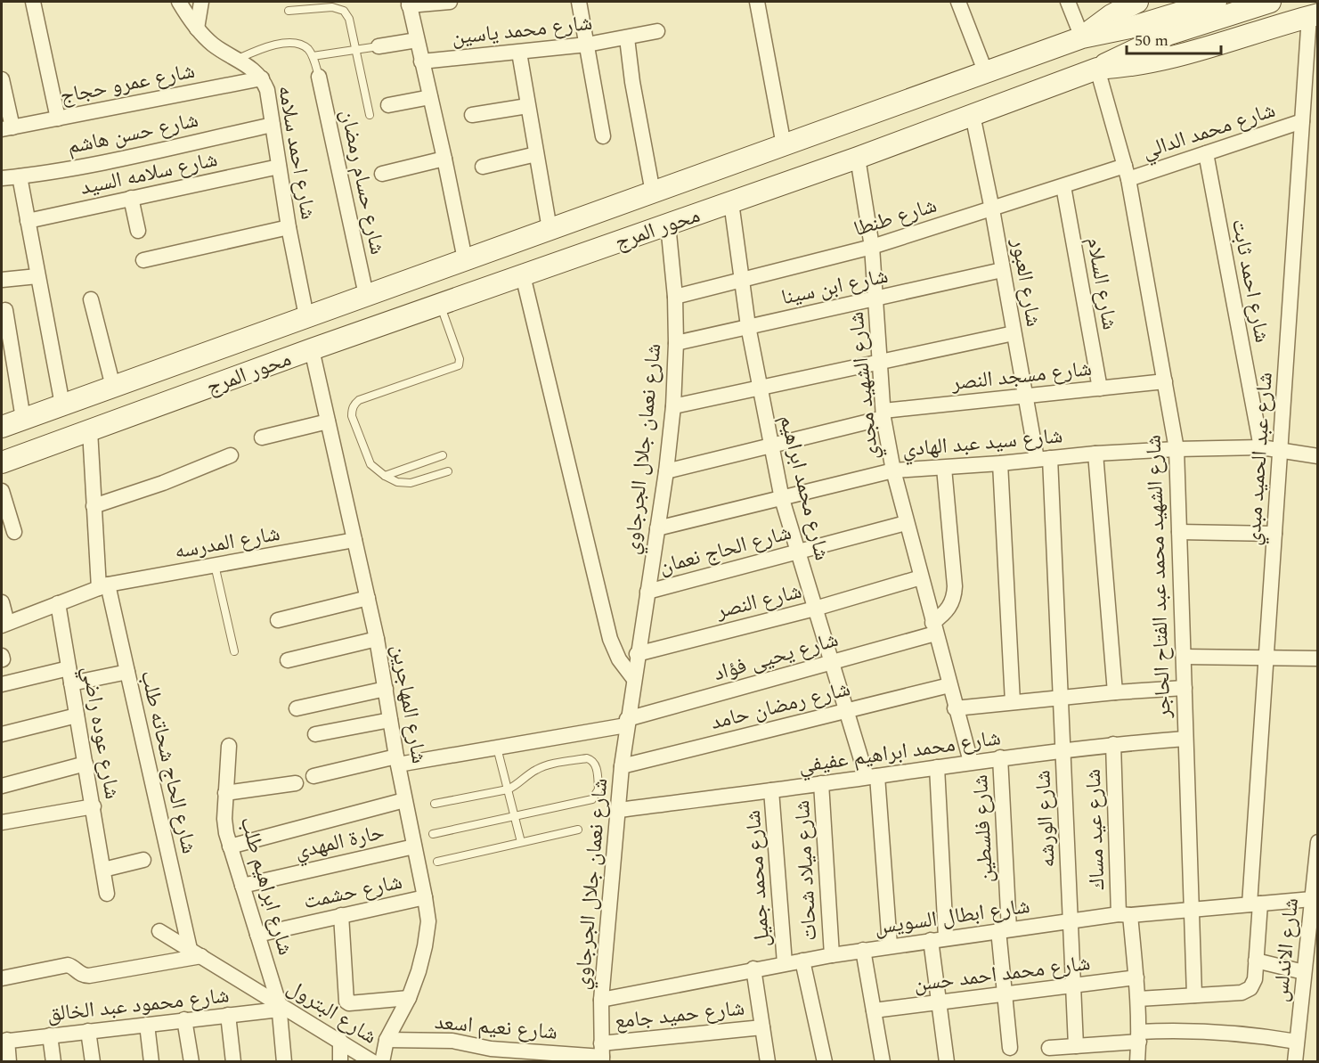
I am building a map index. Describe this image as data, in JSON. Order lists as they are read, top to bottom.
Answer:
{
  "streets": {
    "main road": ["محور المرج"],
    "street": [
      "شارع محمد ياسين",
      "شارع عمرو حجاج",
      "شارع محمد الدالي",
      "شارع حسن هاشم",
      "شارع احمد سلامه",
      "شارع سلامه السيد",
      "شارع حسام رمضان",
      "شارع طنطا",
      "شارع احمد ثابت",
      "شارع العبور",
      "شارع السلام",
      "شارع ابن سينا",
      "شارع مسجد النصر",
      "شارع الشهيد مجدي",
      "شارع سيد عبد الهادي",
      "شارع نعمان جلال الجرجاوي",
      "شارع عبد الحميد مبدي",
      "شارع محمد ابراهيم",
      "شارع المدرسه",
      "شارع الحاج نعمان",
      "شارع الشهيد محمد عبد الفتاح الحاجر",
      "شارع النصر",
      "شارع يحيى فؤاد",
      "شارع المهاجرين",
      "شارع رمضان حامد",
      "شارع عوده راضي",
      "شارع محمد ابراهيم عفيفي",
      "شارع الحاج شحاته طلب",
      "شارع الورشه",
      "شارع فلسطين",
      "شارع عيد مساك",
      "حارة المهدي",
      "شارع ميلاد شحات",
      "شارع محمد جميل",
      "شارع ابراهيم طلب",
      "شارع حشمت",
      "شارع ابطال السويس",
      "شارع الاندلس",
      "شارع محمد احمد حسن",
      "شارع محمود عبد الخالق",
      "شارع البترول",
      "شارع حميد جامع",
      "شارع نعيم اسعد"
    ]
  },
  "crossings": [
    ["شارع عمرو حجاج", "شارع احمد سلامه"],
    ["شارع محمد الدالي", "شارع طنطا"],
    ["شارع محمد الدالي", "شارع احمد ثابت"],
    ["شارع محمد الدالي", "شارع عبد الحميد مبدي"],
    ["شارع محمد الدالي", "شارع الشهيد محمد عبد الفتاح الحاجر"],
    ["شارع حسن هاشم", "شارع احمد سلامه"],
    ["شارع احمد سلامه", "شارع سلامه السيد"],
    ["شارع احمد سلامه", "محور المرج"],
    ["شارع حسام رمضان", "محور المرج"],
    ["شارع طنطا", "شارع العبور"],
    ["شارع طنطا", "شارع السلام"],
    ["شارع طنطا", "شارع الشهيد مجدي"],
    ["شارع طنطا", "شارع نعمان جلال الجرجاوي"],
    ["شارع طنطا", "شارع محمد ابراهيم"],
    ["شارع طنطا", "شارع الشهيد محمد عبد الفتاح الحاجر"],
    ["محور المرج", "شارع العبور"],
    ["محور المرج", "شارع الشهيد مجدي"],
    ["محور المرج", "شارع نعمان جلال الجرجاوي"],
    ["محور المرج", "شارع عبد الحميد مبدي"],
    ["محور المرج", "شارع محمد ابراهيم"],
    ["محور المرج", "شارع الشهيد محمد عبد الفتاح الحاجر"],
    ["محور المرج", "شارع المهاجرين"],
    ["محور المرج", "شارع الحاج شحاته طلب"],
    ["شارع احمد ثابت", "شارع سيد عبد الهادي"],
    ["شارع العبور", "شارع ابن سينا"],
    ["شارع العبور", "شارع مسجد النصر"],
    ["شارع العبور", "شارع سيد عبد الهادي"],
    ["شارع العبور", "شارع محمد ابراهيم عفيفي"],
    ["شارع العبور", "شارع الورشه"],
    ["شارع السلام", "شارع مسجد النصر"],
    ["شارع ابن سينا", "شارع الشهيد مجدي"],
    ["شارع ابن سينا", "شارع نعمان جلال الجرجاوي"],
    ["شارع ابن سينا", "شارع محمد ابراهيم"],
    ["شارع مسجد النصر", "شارع الشهيد مجدي"],
    ["شارع مسجد النصر", "شارع نعمان جلال الجرجاوي"],
    ["شارع مسجد النصر", "شارع محمد ابراهيم"],
    ["شارع مسجد النصر", "شارع الشهيد محمد عبد الفتاح الحاجر"],
    ["شارع الشهيد مجدي", "شارع سيد عبد الهادي"],
    ["شارع الشهيد مجدي", "شارع الحاج نعمان"],
    ["شارع الشهيد مجدي", "شارع النصر"],
    ["شارع الشهيد مجدي", "شارع يحيى فؤاد"],
    ["شارع الشهيد مجدي", "شارع رمضان حامد"],
    ["شارع الشهيد مجدي", "شارع محمد ابراهيم عفيفي"],
    ["شارع سيد عبد الهادي", "شارع نعمان جلال الجرجاوي"],
    ["شارع سيد عبد الهادي", "شارع عبد الحميد مبدي"],
    ["شارع سيد عبد الهادي", "شارع محمد ابراهيم"],
    ["شارع سيد عبد الهادي", "شارع الشهيد محمد عبد الفتاح الحاجر"],
    ["شارع نعمان جلال الجرجاوي", "شارع الحاج نعمان"],
    ["شارع نعمان جلال الجرجاوي", "شارع النصر"],
    ["شارع نعمان جلال الجرجاوي", "شارع يحيى فؤاد"],
    ["شارع نعمان جلال الجرجاوي", "شارع رمضان حامد"],
    ["شارع نعمان جلال الجرجاوي", "شارع محمد ابراهيم عفيفي"],
    ["شارع نعمان جلال الجرجاوي", "شارع ابطال السويس"],
    ["شارع نعمان جلال الجرجاوي", "شارع حميد جامع"],
    ["شارع نعمان جلال الجرجاوي", "شارع نعيم اسعد"],
    ["شارع عبد الحميد مبدي", "شارع الشهيد محمد عبد الفتاح الحاجر"],
    ["شارع عبد الحميد مبدي", "شارع ابطال السويس"],
    ["شارع محمد ابراهيم", "شارع الحاج نعمان"],
    ["شارع محمد ابراهيم", "شارع النصر"],
    ["شارع محمد ابراهيم", "شارع يحيى فؤاد"],
    ["شارع محمد ابراهيم", "شارع رمضان حامد"],
    ["شارع محمد ابراهيم", "شارع محمد ابراهيم عفيفي"],
    ["شارع محمد ابراهيم", "شارع ابطال السويس"],
    ["شارع المدرسه", "شارع المهاجرين"],
    ["شارع المدرسه", "شارع عوده راضي"],
    ["شارع المدرسه", "شارع الحاج شحاته طلب"],
    ["شارع الشهيد محمد عبد الفتاح الحاجر", "شارع محمد ابراهيم عفيفي"],
    ["شارع الشهيد محمد عبد الفتاح الحاجر", "شارع ابطال السويس"],
    ["شارع يحيى فؤاد", "شارع المهاجرين"],
    ["شارع المهاجرين", "حارة المهدي"],
    ["شارع المهاجرين", "شارع حشمت"],
    ["شارع المهاجرين", "شارع نعيم اسعد"],
    ["شارع محمد ابراهيم عفيفي", "شارع الورشه"],
    ["شارع محمد ابراهيم عفيفي", "شارع فلسطين"],
    ["شارع محمد ابراهيم عفيفي", "شارع عيد مساك"],
    ["شارع محمد ابراهيم عفيفي", "شارع ميلاد شحات"],
    ["شارع محمد ابراهيم عفيفي", "شارع محمد جميل"],
    ["شارع الحاج شحاته طلب", "شارع البترول"],
    ["شارع الورشه", "شارع ابطال السويس"],
    ["شارع الورشه", "شارع محمد احمد حسن"],
    ["شارع فلسطين", "شارع ابطال السويس"],
    ["شارع فلسطين", "شارع محمد احمد حسن"],
    ["شارع عيد مساك", "شارع ابطال السويس"],
    ["شارع عيد مساك", "شارع محمد احمد حسن"],
    ["حارة المهدي", "شارع ابراهيم طلب"],
    ["شارع ميلاد شحات", "شارع ابطال السويس"],
    ["شارع محمد جميل", "شارع ابطال السويس"],
    ["شارع ابراهيم طلب", "شارع حشمت"],
    ["شارع ابراهيم طلب", "شارع محمود عبد الخالق"],
    ["شارع ابراهيم طلب", "شارع البترول"],
    ["شارع ابطال السويس", "شارع الاندلس"],
    ["شارع محمود عبد الخالق", "شارع البترول"],
    ["شارع حميد جامع", "شارع نعيم اسعد"]
  ],
  "scale_bar": "50 m"
}
